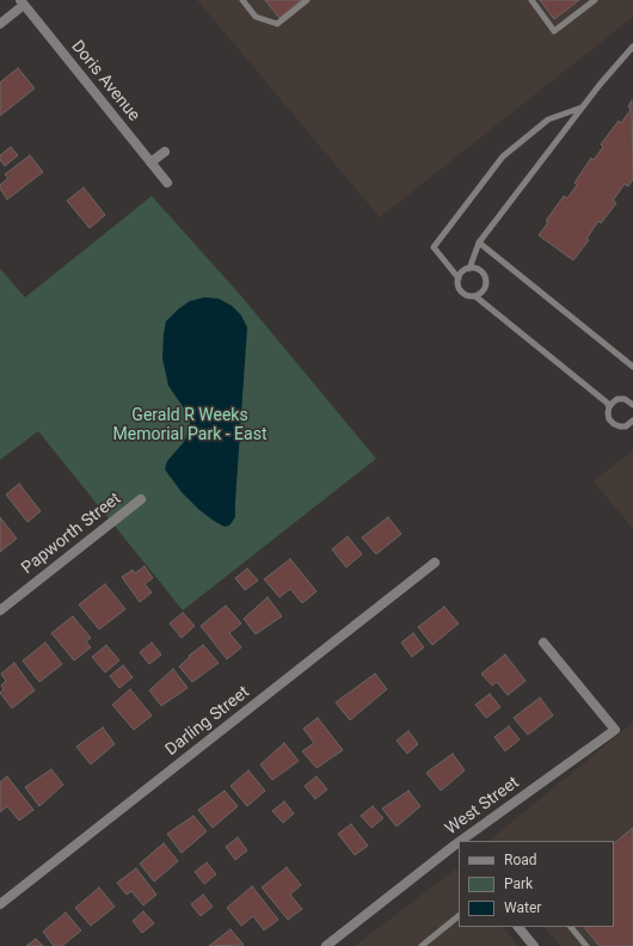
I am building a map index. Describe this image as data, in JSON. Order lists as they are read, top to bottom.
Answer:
{
  "streets": {
    "street": [
      "Doris Avenue",
      "Papworth Street",
      "Darling Street",
      "West Street"
    ]
  },
  "parks": ["Gerald R Weeks Memorial Park - East"],
  "legend": ["Road", "Park", "Water"]
}
